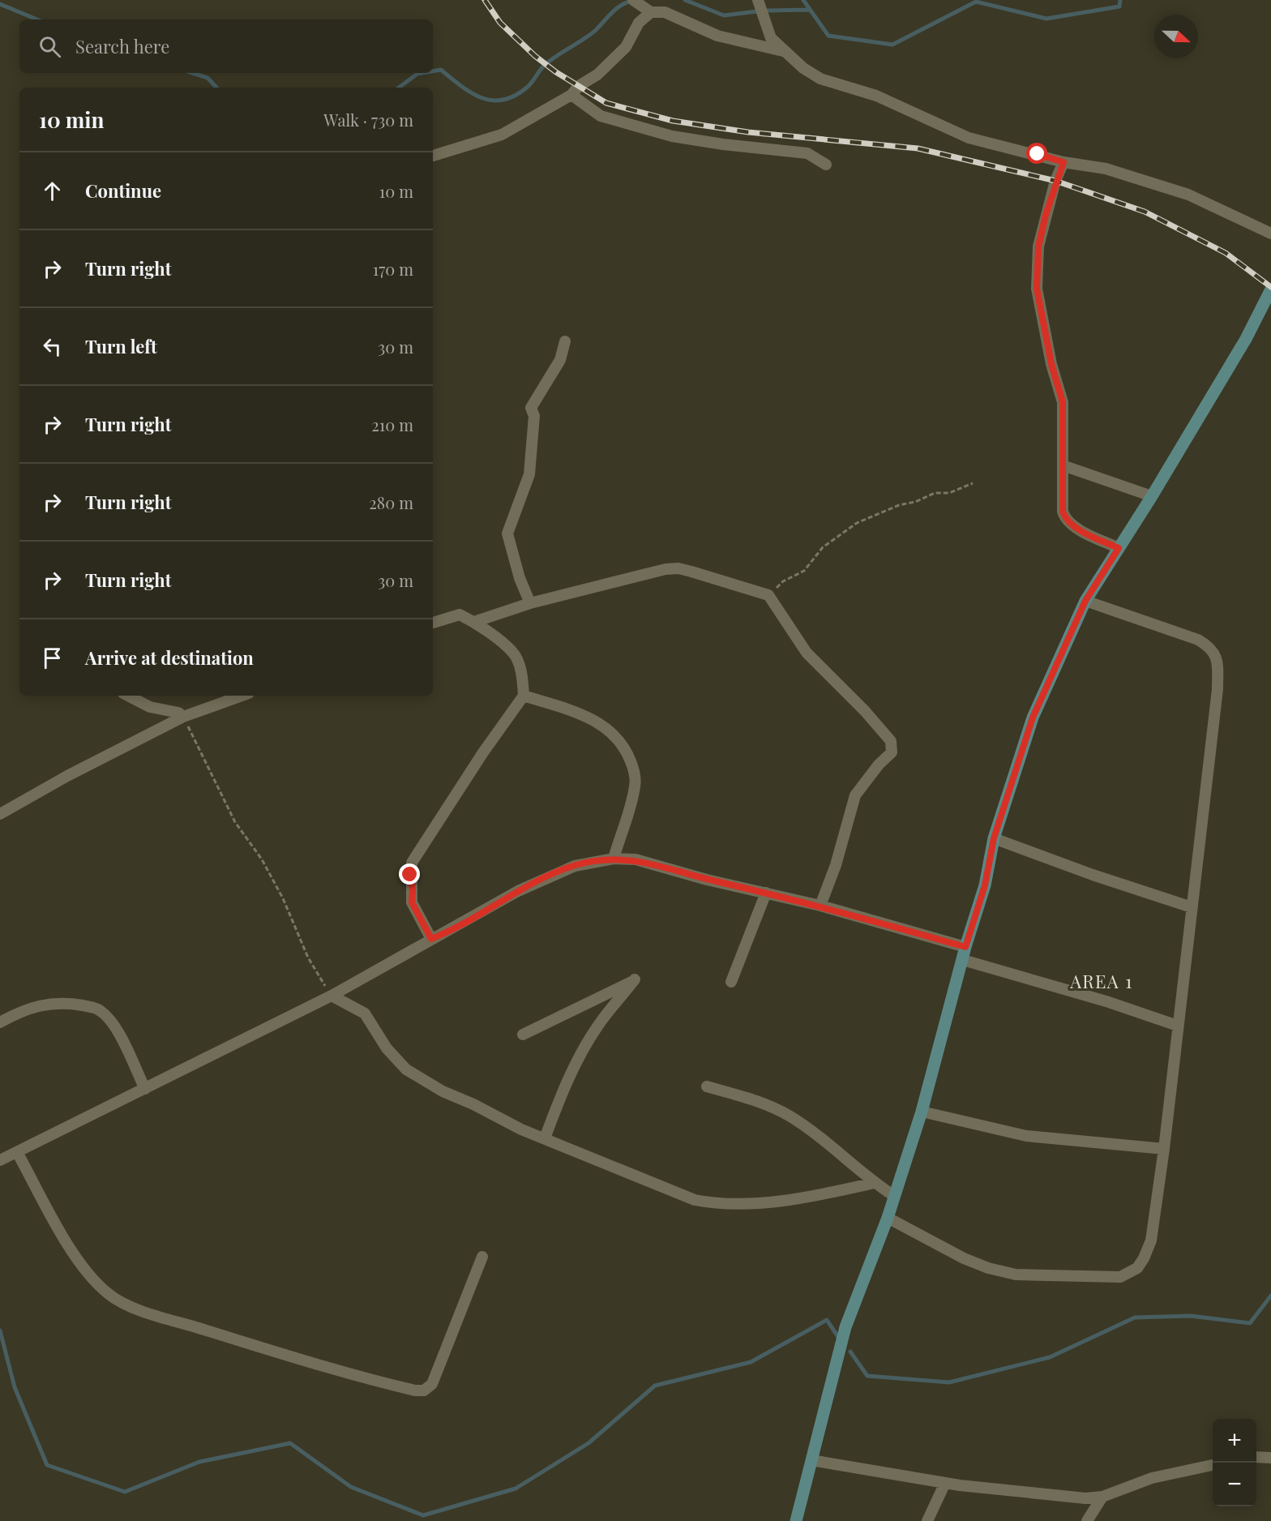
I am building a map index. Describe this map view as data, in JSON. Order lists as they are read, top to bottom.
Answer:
{
  "districts": ["AREA 1"],
  "north": "right",
  "page": {
    "search": "Search here",
    "heading": ["10 min", "Walk · 730 m"],
    "list": [
      ["Continue", "10 m"],
      ["Turn right", "170 m"],
      ["Turn left", "30 m"],
      ["Turn right", "210 m"],
      ["Turn right", "280 m"],
      ["Turn right", "30 m"],
      "Arrive at destination"
    ],
    "map_buttons": ["+", "−"]
  }
}
